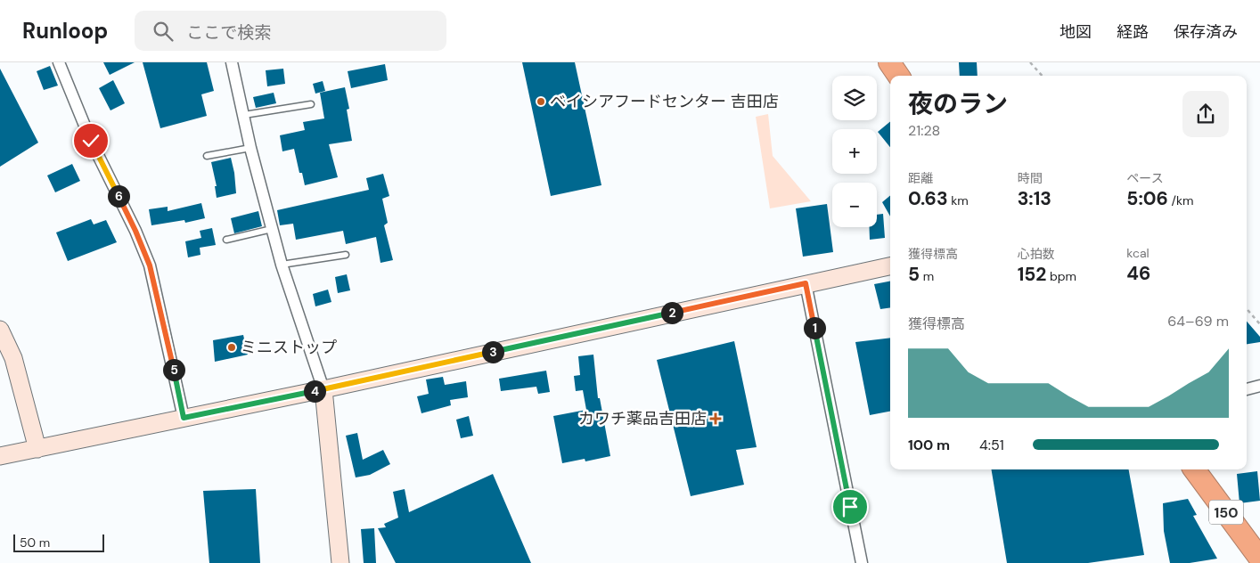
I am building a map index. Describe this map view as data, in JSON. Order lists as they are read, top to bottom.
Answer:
{
  "streets": {
    "highway": ["150"]
  },
  "places": {
    "other": ["ベイシアフードセンター 吉田店", "ミニストップ"],
    "health": ["カワチ薬品吉田店"]
  },
  "scale_bar": "50 m",
  "page": {
    "header": "Runloop",
    "search": "ここで検索",
    "nav": ["地図", "経路", "保存済み"],
    "map_buttons": ["+", "−"],
    "heading": ["夜のラン", "21:28"],
    "stats": [
      ["距離", "0.63 km"],
      ["時間", "3:13"],
      ["ペース", "5:06 /km"],
      ["獲得標高", "5 m"],
      ["心拍数", "152 bpm"],
      ["kcal", "46"]
    ],
    "pins": [
      "6",
      "2",
      "1",
      "3",
      "5",
      "4"
    ],
    "chart": ["獲得標高", "64–69 m"],
    "list": [
      {
        "name": "100 m",
        "note": "4:51"
      }
    ],
    "scale": "50 m"
  }
}
